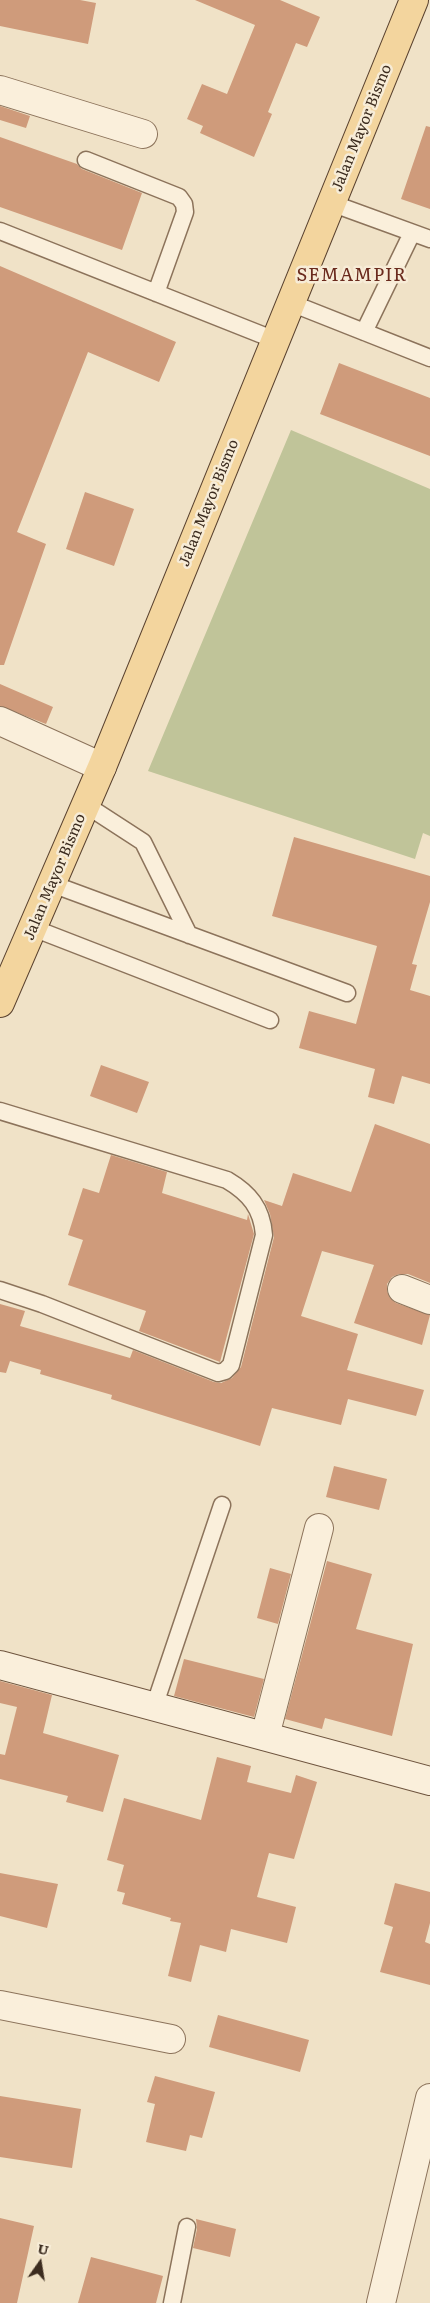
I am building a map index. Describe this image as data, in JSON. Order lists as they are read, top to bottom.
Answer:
{
  "streets": {
    "main road": ["Jalan Mayor Bismo"]
  },
  "districts": ["SEMAMPIR"],
  "north": "top"
}
